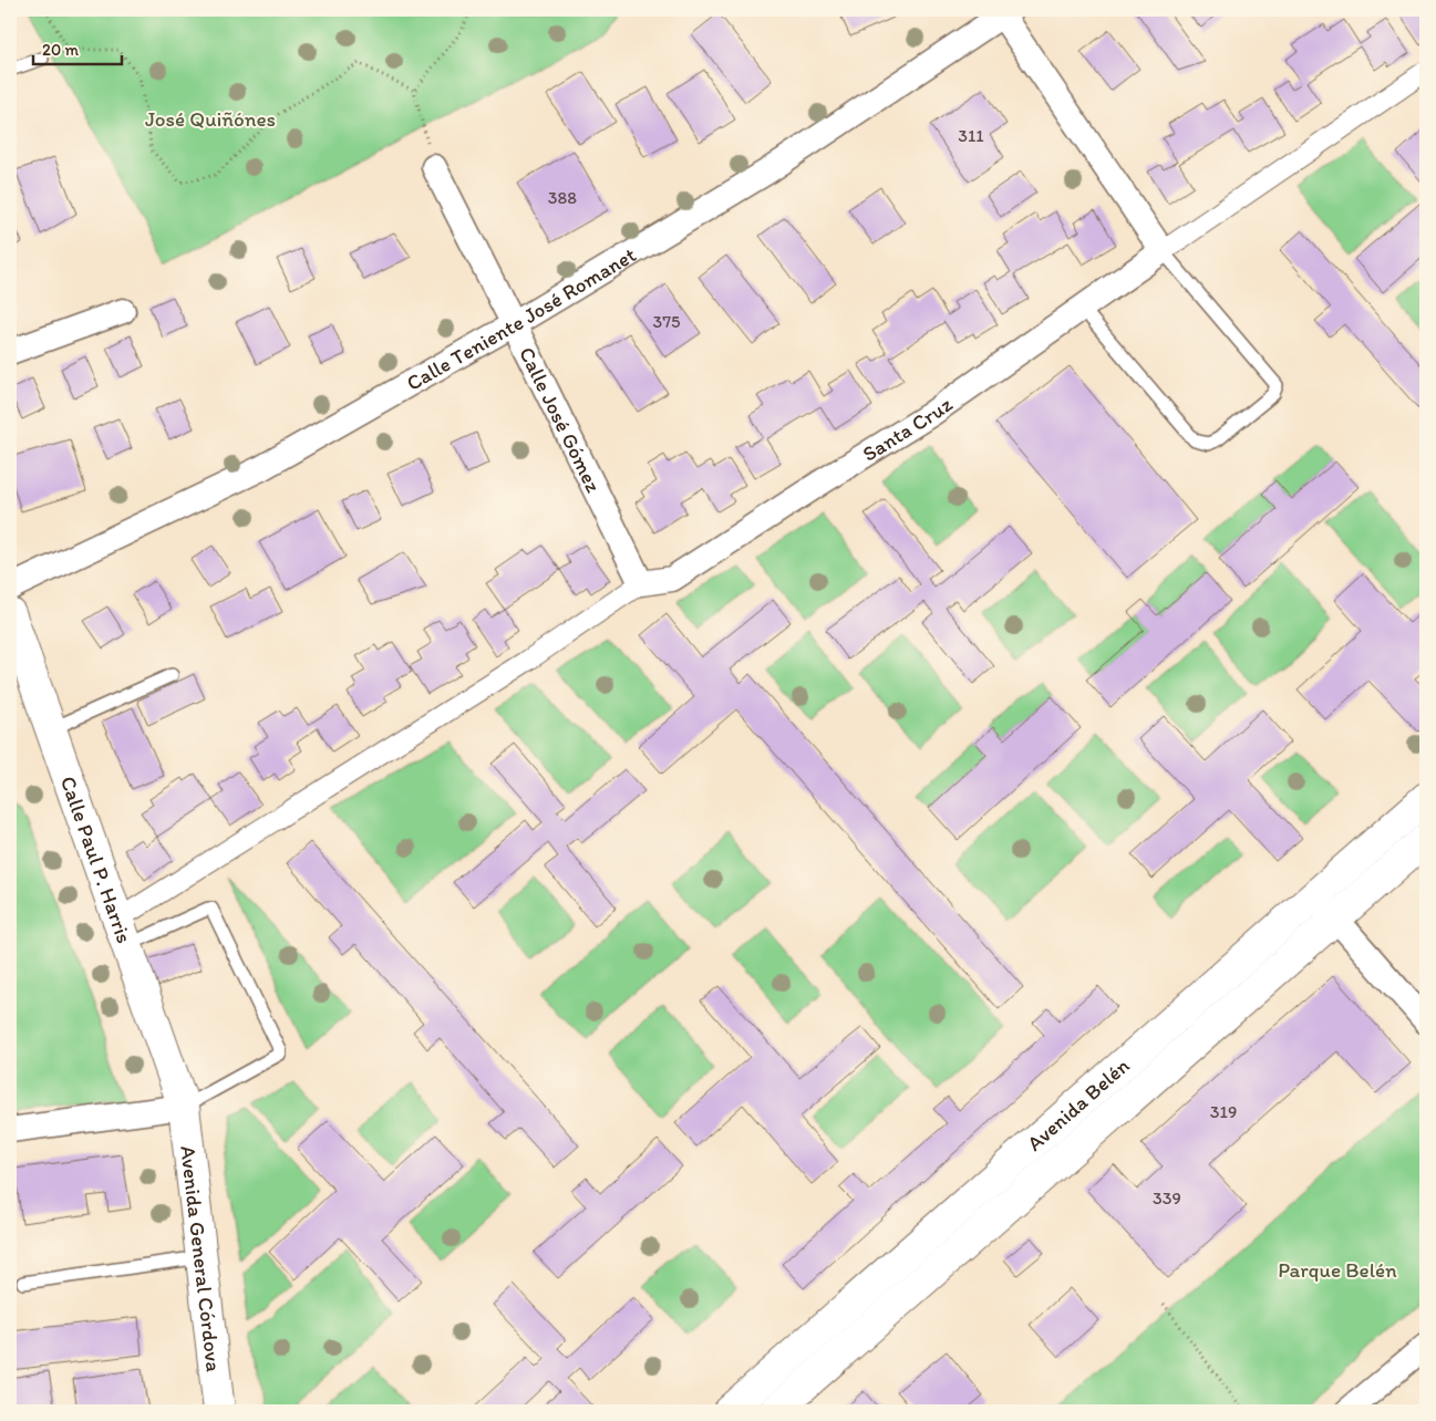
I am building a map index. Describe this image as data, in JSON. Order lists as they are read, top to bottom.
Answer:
{
  "streets": {
    "street": [
      "Calle Teniente José Romanet",
      "Calle José Gómez",
      "Santa Cruz",
      "Calle Paul P. Harris",
      "Avenida Belén",
      "Avenida General Córdova"
    ]
  },
  "crossings": [
    ["Calle Teniente José Romanet", "Calle José Gómez"],
    ["Calle José Gómez", "Santa Cruz"],
    ["Calle Paul P. Harris", "Avenida General Córdova"]
  ],
  "parks": ["José Quiñónes", "Parque Belén"],
  "house_numbers": [
    "311",
    "388",
    "375",
    "319",
    "339"
  ],
  "scale_bar": "20 m"
}
